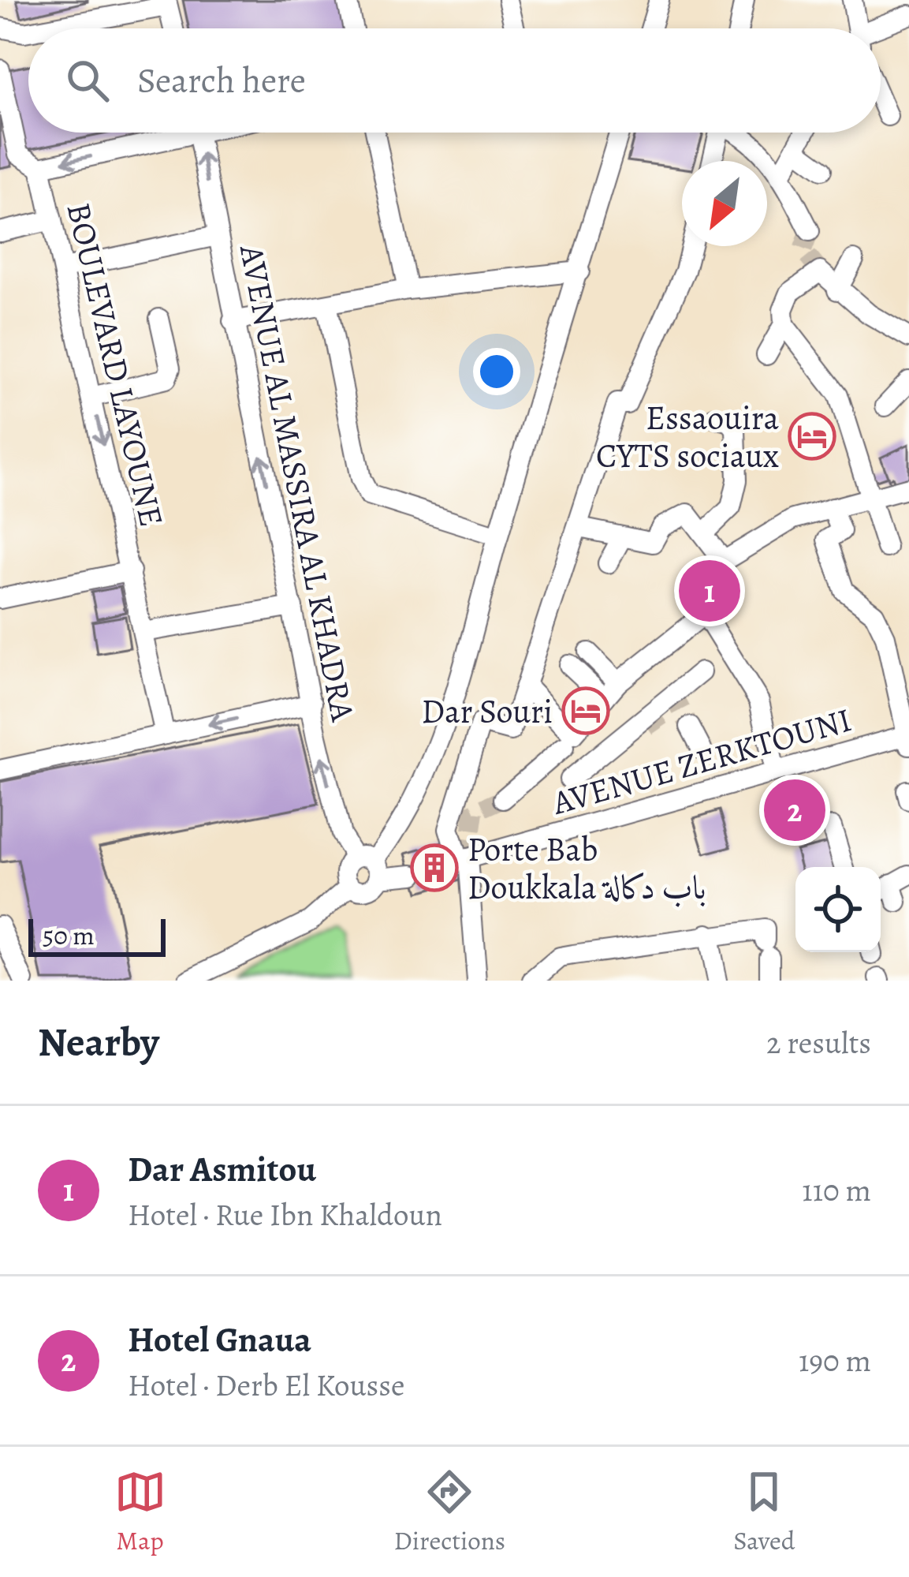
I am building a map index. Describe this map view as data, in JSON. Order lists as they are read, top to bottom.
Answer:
{
  "streets": {
    "street": ["BOULEVARD LAYOUNE", "AVENUE AL MASSIRA AL KHADRA", "AVENUE ZERKTOUNI"]
  },
  "one_way": ["AVENUE AL MASSIRA AL KHADRA"],
  "places": {
    "hotel": ["Essaouira CYTS sociaux", "Dar Souri"],
    "building": ["Porte Bab Doukkala باب دكالة"]
  },
  "scale_bar": "50 m",
  "north": "bottom left",
  "page": {
    "search": "Search here",
    "pins": ["1", "2"],
    "scale": "50 m",
    "heading": ["Nearby", "2 results"],
    "list": [
      {
        "mark": "1",
        "name": "Dar Asmitou",
        "note": "Hotel · Rue Ibn Khaldoun",
        "value": "110 m"
      },
      {
        "mark": "2",
        "name": "Hotel Gnaua",
        "note": "Hotel · Derb El Kousse",
        "value": "190 m"
      }
    ],
    "nav": ["Map", "Directions", "Saved"]
  }
}
